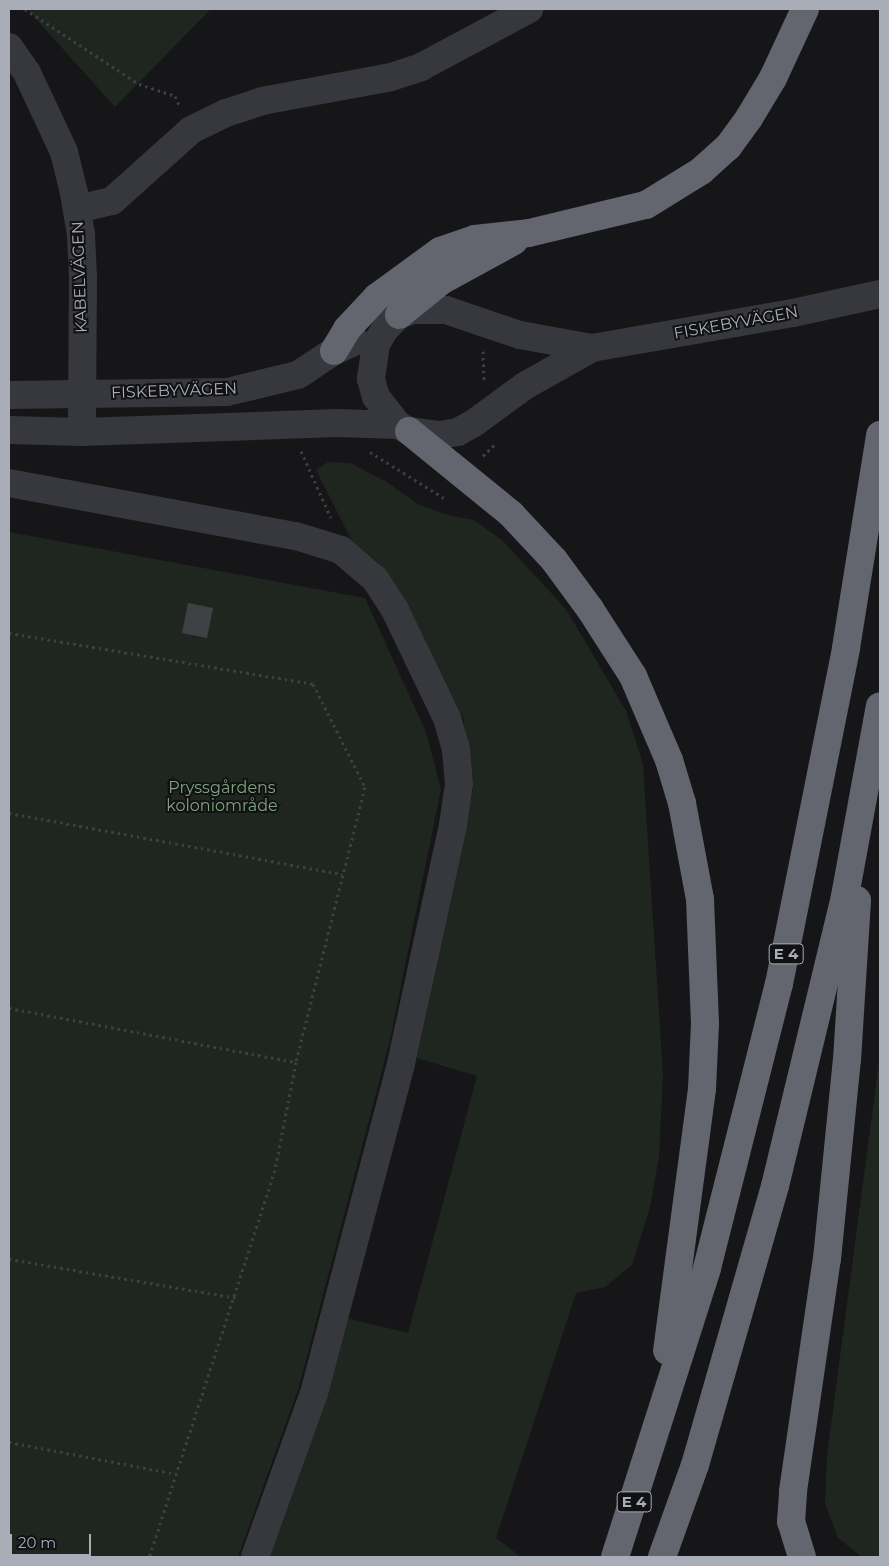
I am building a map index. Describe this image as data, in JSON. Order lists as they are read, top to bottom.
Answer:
{
  "streets": {
    "highway": ["E 4"],
    "street": ["KABELVÄGEN", "FISKEBYVÄGEN"]
  },
  "crossings": [
    ["KABELVÄGEN", "FISKEBYVÄGEN"]
  ],
  "parks": ["Pryssgårdens koloniområde"],
  "scale_bar": "20 m"
}
